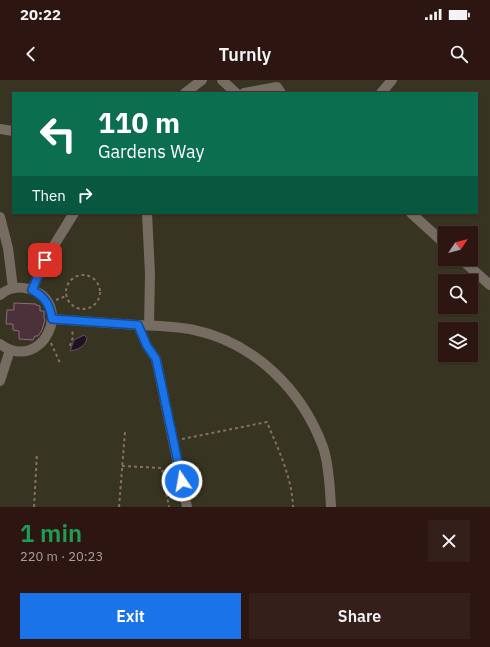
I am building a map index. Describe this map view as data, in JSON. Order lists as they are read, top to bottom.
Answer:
{
  "north": "top right",
  "page": {
    "status": "20:22",
    "header": "Turnly",
    "turn": ["110 m", "Gardens Way"],
    "then": "Then",
    "heading": ["1 min", "220 m · 20:23"],
    "buttons": ["Exit", "Share"]
  }
}
